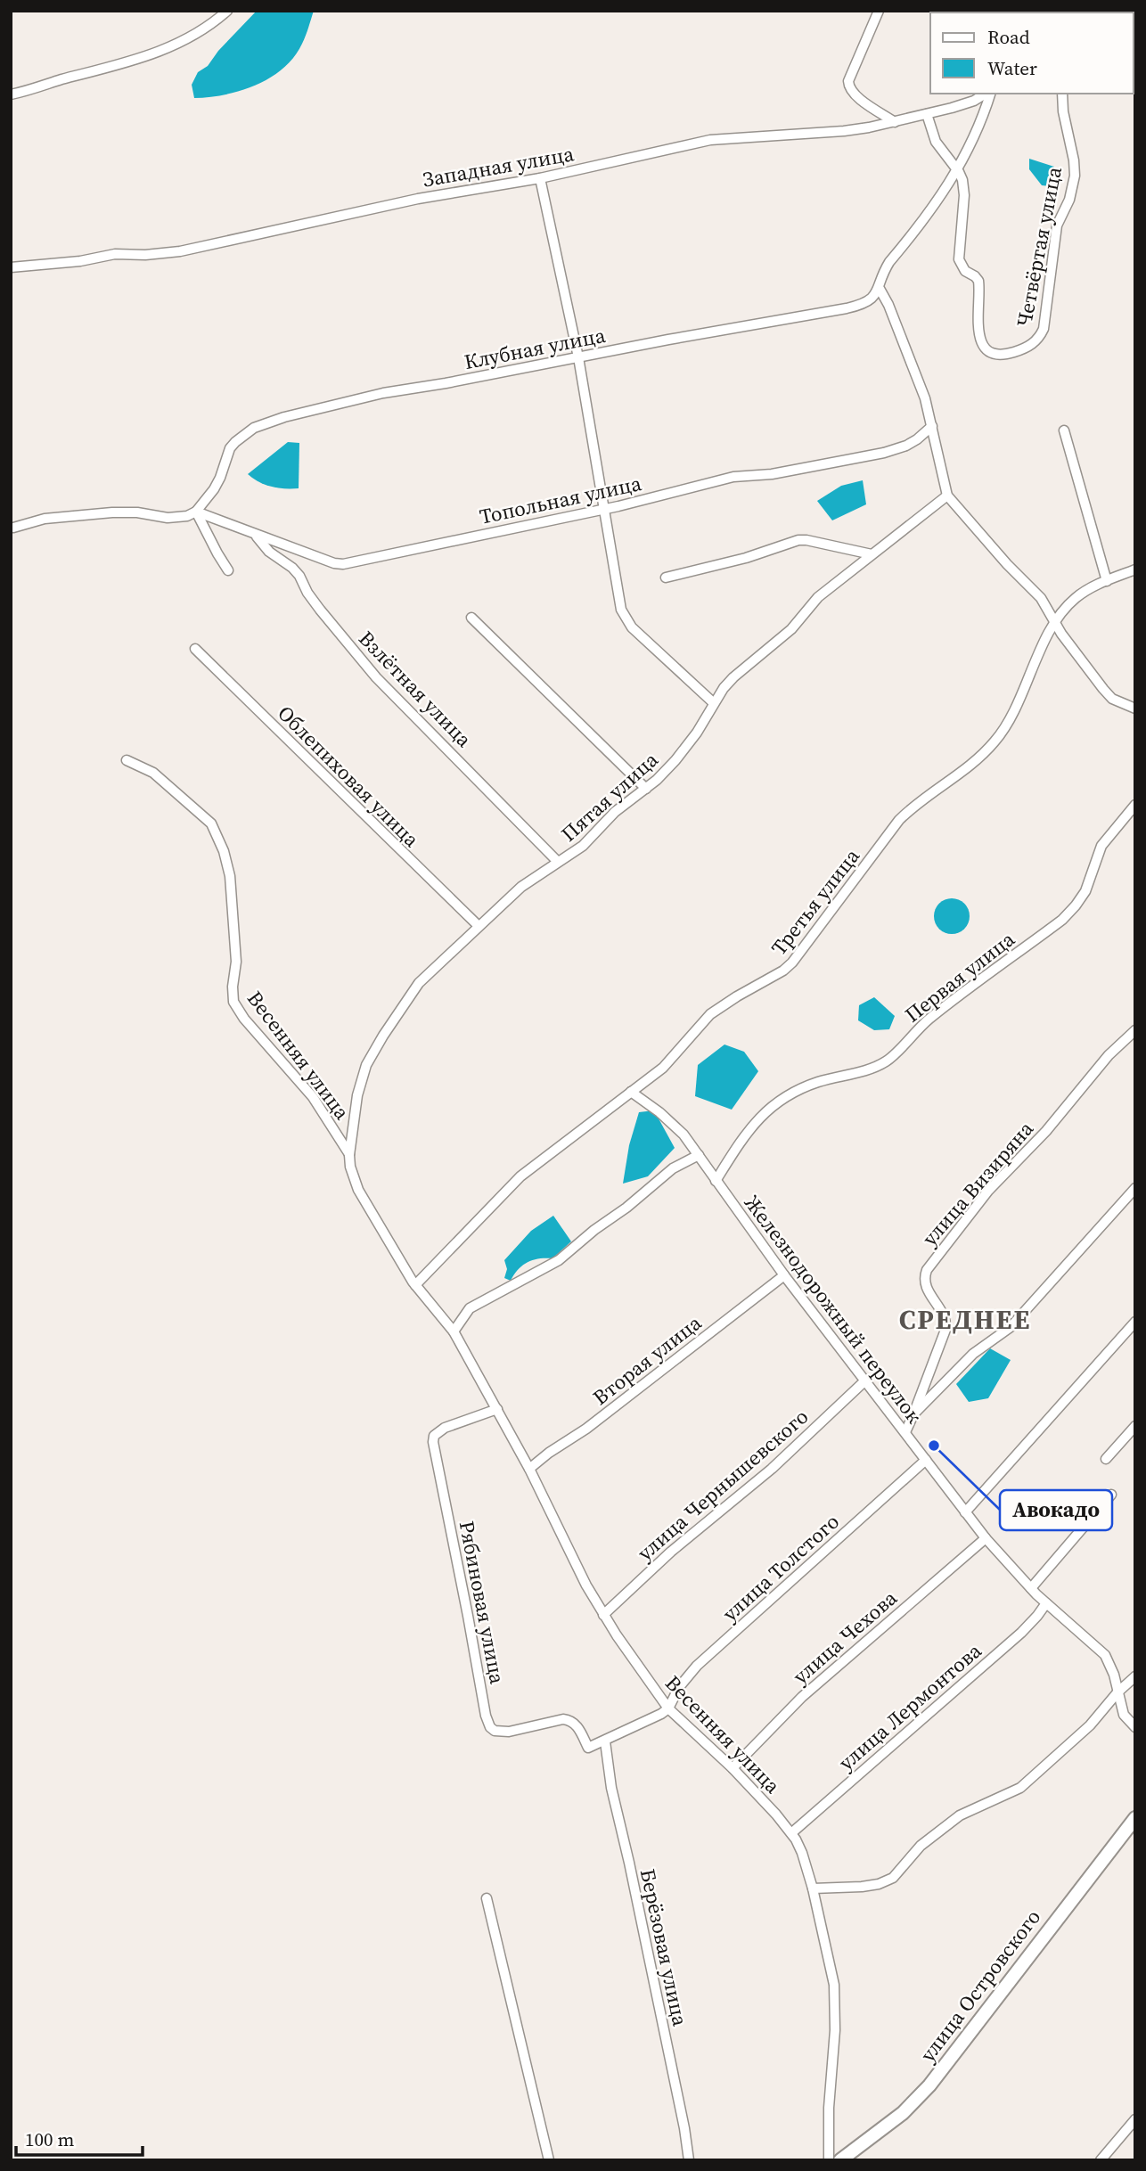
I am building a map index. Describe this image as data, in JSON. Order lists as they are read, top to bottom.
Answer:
{
  "streets": {
    "street": [
      "Западная улица",
      "Четвёртая улица",
      "Клубная улица",
      "Топольная улица",
      "Взлётная улица",
      "Облепиховая улица",
      "Пятая улица",
      "Третья улица",
      "Первая улица",
      "Весенняя улица",
      "улица Визиряна",
      "Железнодорожный переулок",
      "Вторая улица",
      "улица Чернышевского",
      "улица Толстого",
      "Рябиновая улица",
      "улица Чехова",
      "улица Лермонтова",
      "Берёзовая улица",
      "улица Островского"
    ]
  },
  "crossings": [
    ["Клубная улица", "Топольная улица"],
    ["Топольная улица", "Взлётная улица"],
    ["Взлётная улица", "Пятая улица"],
    ["Облепиховая улица", "Пятая улица"],
    ["Пятая улица", "Весенняя улица"],
    ["Третья улица", "Весенняя улица"],
    ["Третья улица", "Железнодорожный переулок"],
    ["Первая улица", "Железнодорожный переулок"],
    ["Весенняя улица", "Вторая улица"],
    ["Весенняя улица", "улица Чернышевского"],
    ["Весенняя улица", "улица Толстого"],
    ["Весенняя улица", "Рябиновая улица"],
    ["Весенняя улица", "улица Чехова"],
    ["Весенняя улица", "улица Лермонтова"],
    ["улица Визиряна", "Железнодорожный переулок"],
    ["Железнодорожный переулок", "Вторая улица"],
    ["Железнодорожный переулок", "улица Чернышевского"],
    ["Железнодорожный переулок", "улица Толстого"],
    ["Железнодорожный переулок", "улица Чехова"],
    ["Железнодорожный переулок", "улица Лермонтова"],
    ["Рябиновая улица", "Берёзовая улица"]
  ],
  "districts": ["СРЕДНЕЕ"],
  "places": ["Авокадо"],
  "legend": ["Road", "Water"],
  "scale_bar": "100 m"
}
